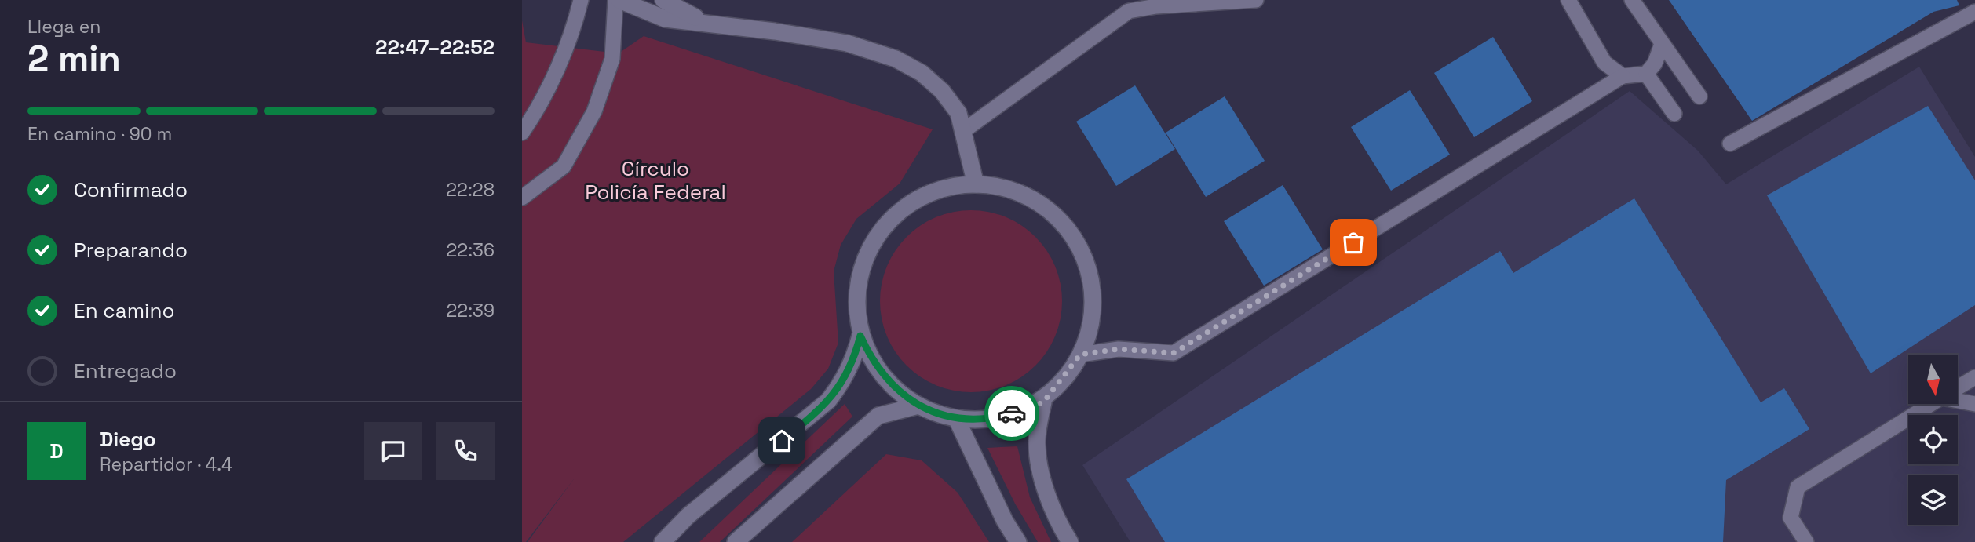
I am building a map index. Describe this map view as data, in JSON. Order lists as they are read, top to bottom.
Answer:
{
  "parks": ["Círculo Policía Federal"],
  "north": "bottom",
  "page": {
    "heading": ["2 min", "Llega en", "22:47–22:52"],
    "panel": ["Diego", "Repartidor · 4.4"],
    "bar": "En camino · 90 m",
    "list": [
      ["Confirmado", "22:28"],
      ["Preparando", "22:36"],
      ["En camino", "22:39"],
      "Entregado"
    ],
    "round": "D"
  }
}
